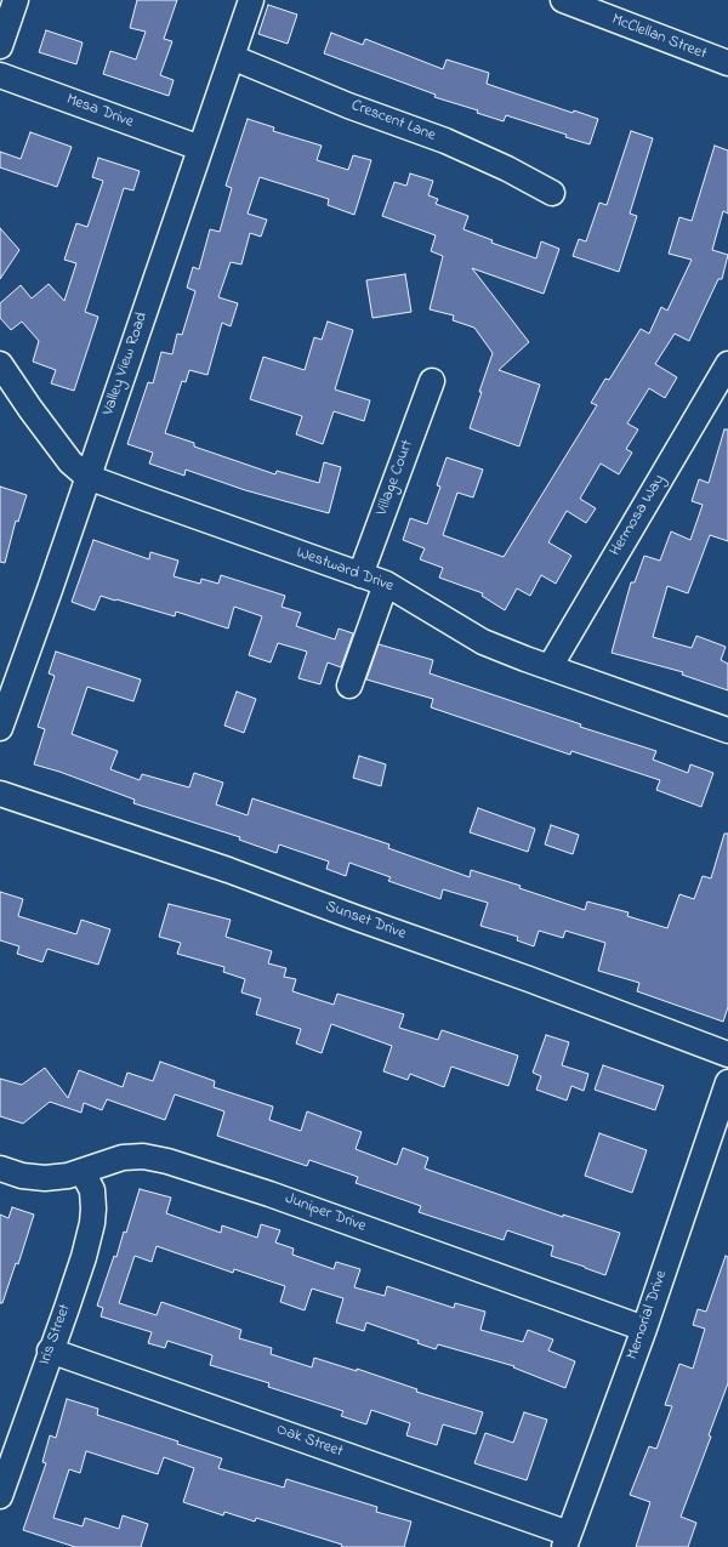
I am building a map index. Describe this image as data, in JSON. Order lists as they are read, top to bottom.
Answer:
{
  "streets": {
    "street": [
      "McClellan Street",
      "Mesa Drive",
      "Crescent Lane",
      "Valley View Road",
      "Village Court",
      "Hermosa Way",
      "Westward Drive",
      "Sunset Drive",
      "Juniper Drive",
      "Memorial Drive",
      "Iris Street",
      "Oak Street"
    ]
  },
  "crossings": [
    ["Mesa Drive", "Valley View Road"],
    ["Crescent Lane", "Valley View Road"],
    ["Valley View Road", "Westward Drive"],
    ["Village Court", "Westward Drive"],
    ["Hermosa Way", "Westward Drive"],
    ["Juniper Drive", "Memorial Drive"],
    ["Juniper Drive", "Iris Street"],
    ["Memorial Drive", "Oak Street"],
    ["Iris Street", "Oak Street"]
  ]
}
